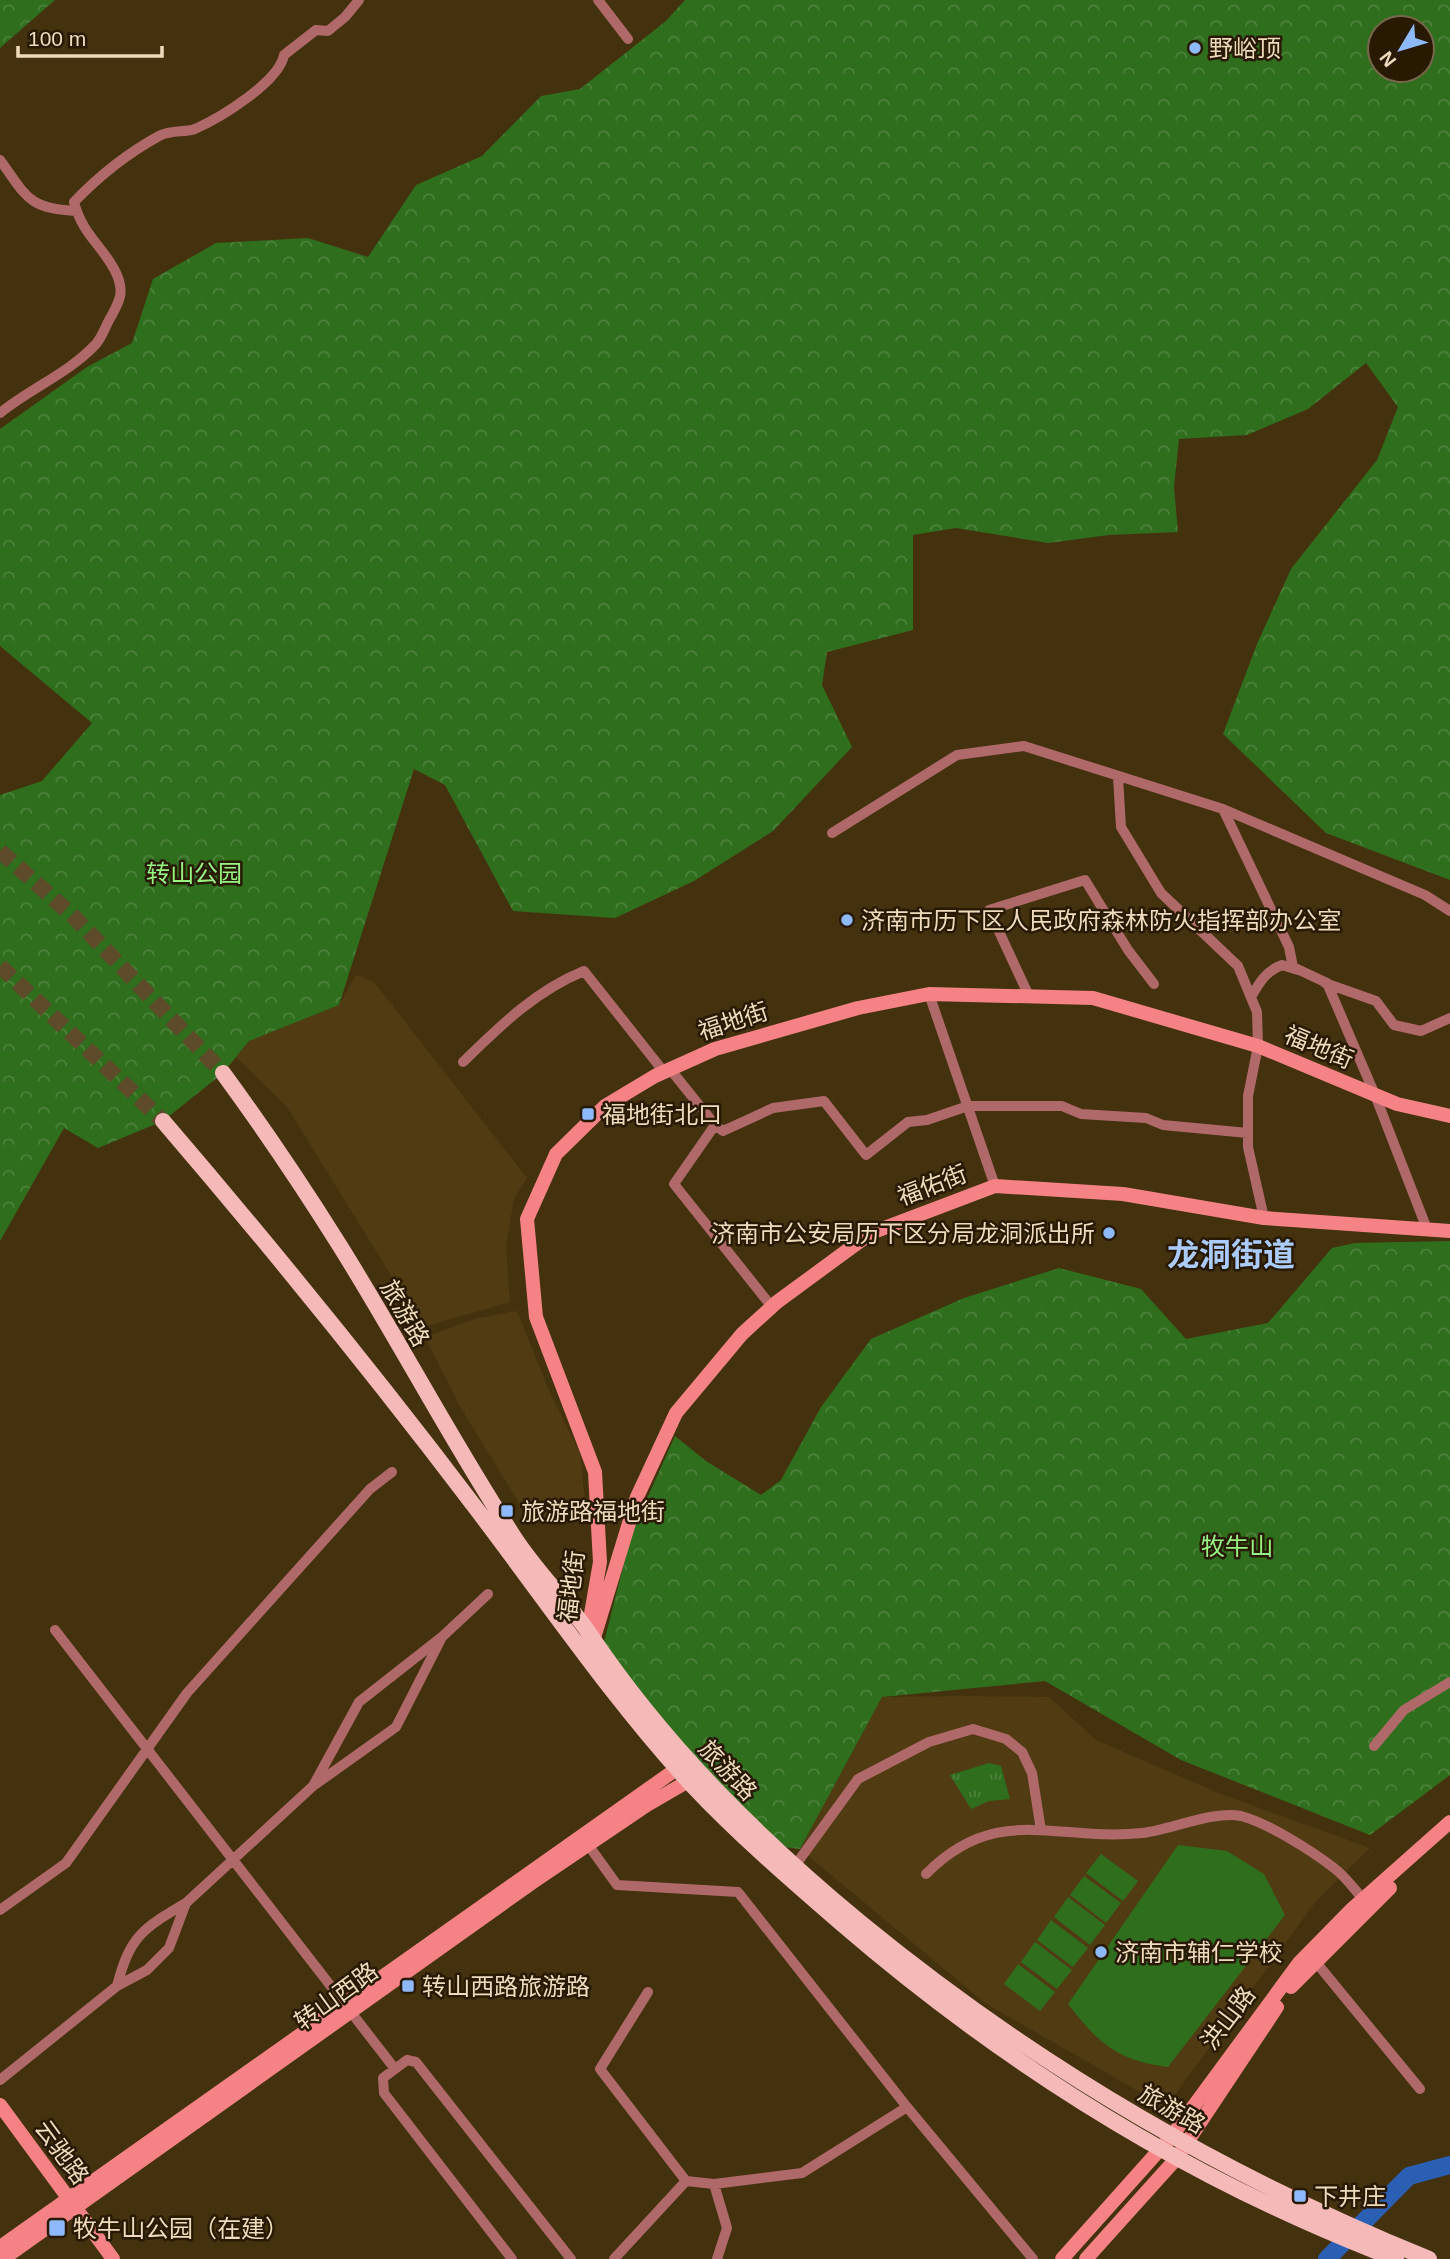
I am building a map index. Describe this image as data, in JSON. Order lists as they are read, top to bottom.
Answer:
{
  "streets": {
    "main road": ["旅游路"],
    "street": [
      "福地街",
      "福佑街",
      "转山西路",
      "洪山路",
      "云驰路"
    ]
  },
  "crossings": [
    ["福地街", "福佑街"],
    ["福地街", "旅游路"],
    ["福佑街", "旅游路"],
    ["旅游路", "转山西路"],
    ["旅游路", "洪山路"],
    ["转山西路", "云驰路"]
  ],
  "districts": ["龙洞街道"],
  "parks": ["转山公园", "牧牛山"],
  "places": {
    "other": [
      "野峪顶",
      "济南市历下区人民政府森林防火指挥部办公室",
      "济南市公安局历下区分局龙洞派出所",
      "济南市辅仁学校"
    ],
    "transit": [
      "福地街北口",
      "旅游路福地街",
      "转山西路旅游路",
      "下井庄",
      "牧牛山公园（在建）"
    ]
  },
  "scale_bar": "100 m",
  "north": "bottom left"
}
